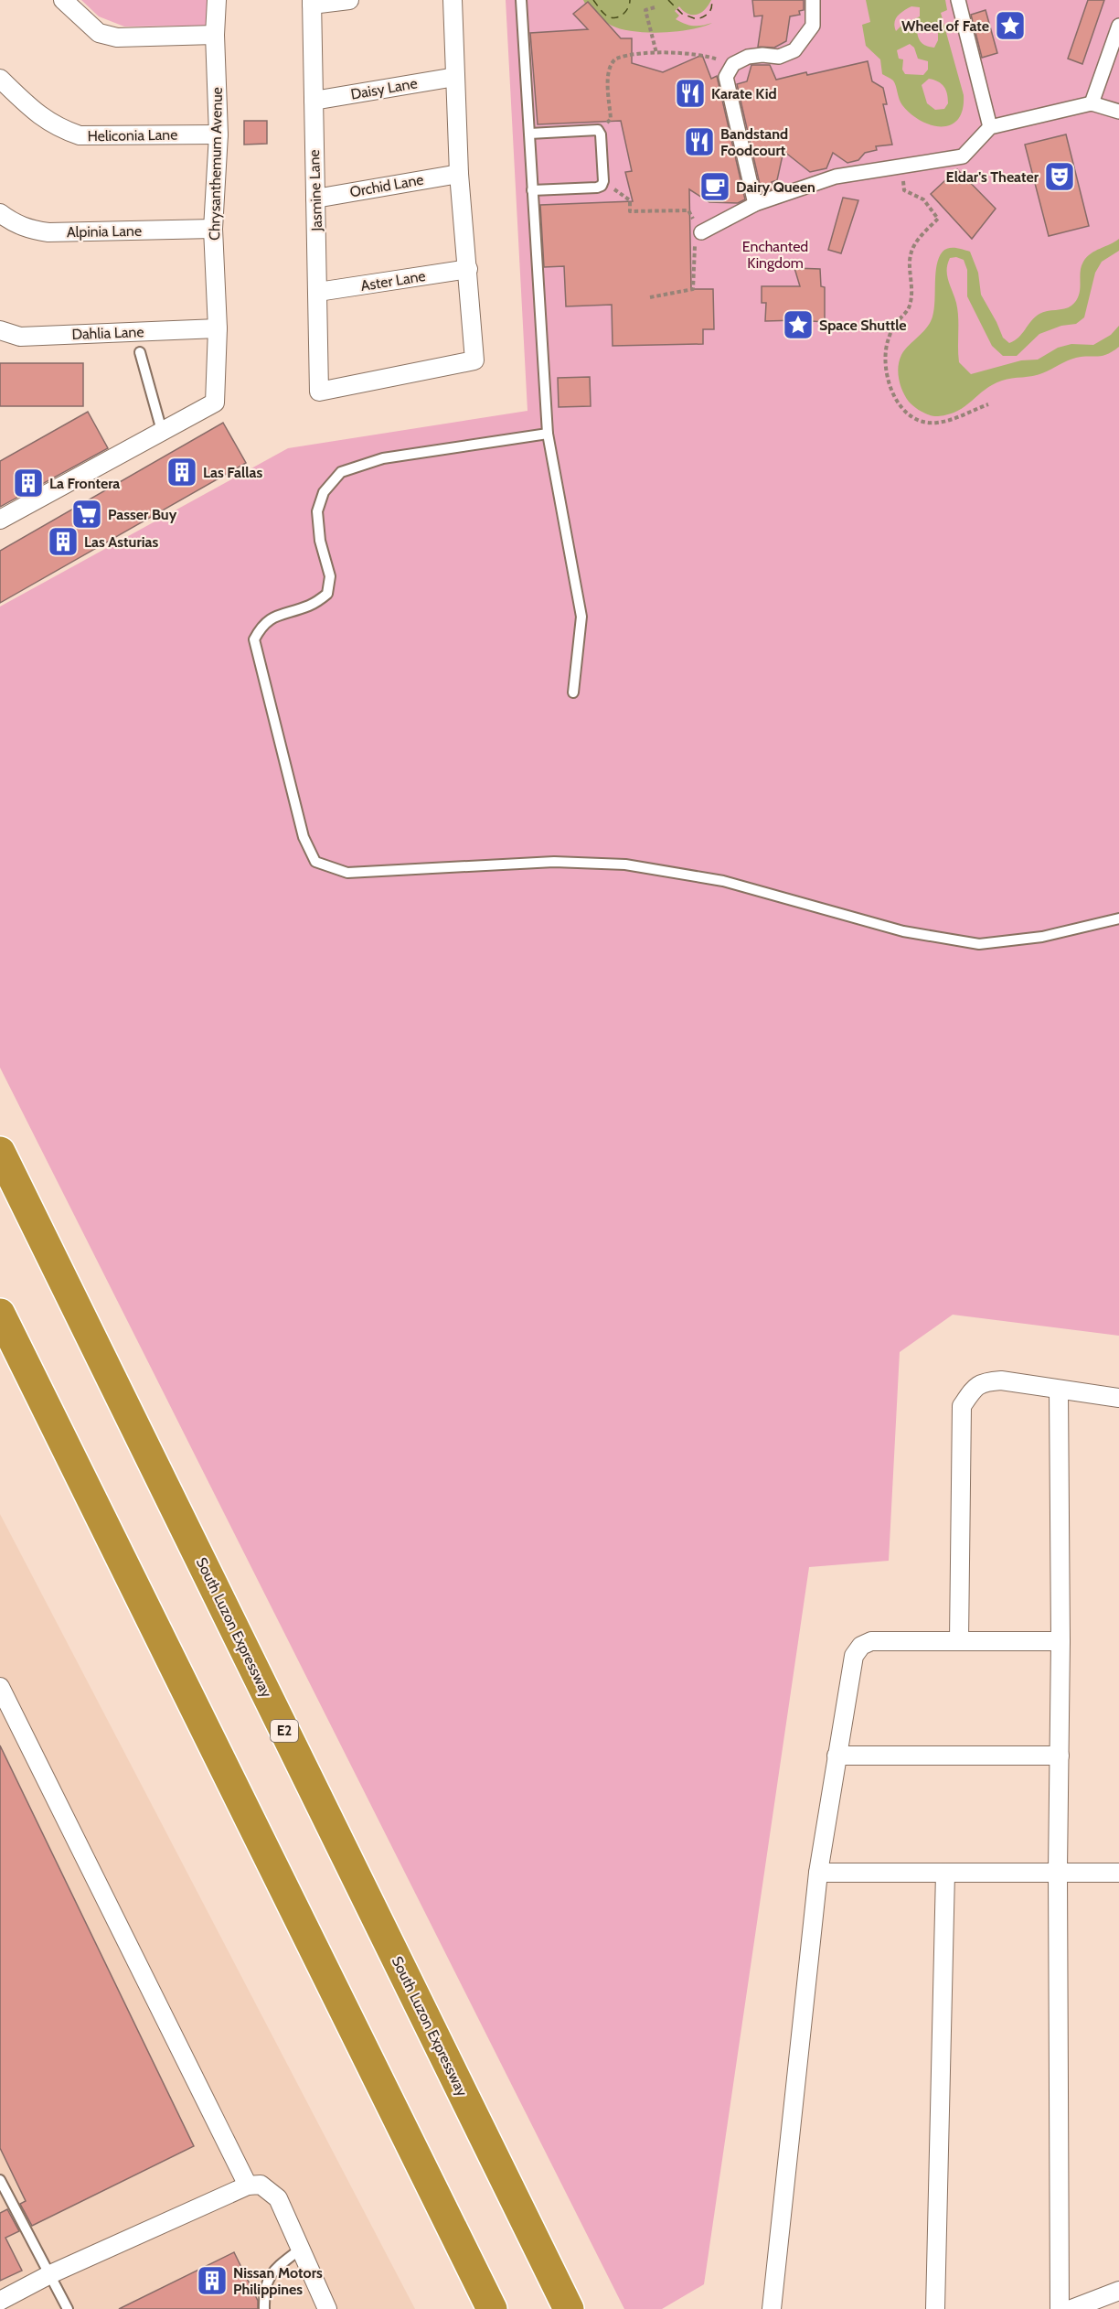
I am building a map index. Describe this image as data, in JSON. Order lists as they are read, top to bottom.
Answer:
{
  "streets": {
    "highway": ["South Luzon Expressway", "E2"],
    "street": [
      "Daisy Lane",
      "Heliconia Lane",
      "Chrysanthemum Avenue",
      "Orchid Lane",
      "Jasmine Lane",
      "Alpinia Lane",
      "Aster Lane",
      "Dahlia Lane"
    ]
  },
  "crossings": [
    ["Daisy Lane", "Jasmine Lane"],
    ["Heliconia Lane", "Chrysanthemum Avenue"],
    ["Chrysanthemum Avenue", "Alpinia Lane"],
    ["Chrysanthemum Avenue", "Dahlia Lane"],
    ["Orchid Lane", "Jasmine Lane"],
    ["Jasmine Lane", "Aster Lane"]
  ],
  "parks": ["Enchanted Kingdom"],
  "places": {
    "place": ["Wheel of Fate", "Space Shuttle"],
    "restaurant": ["Karate Kid", "Bandstand Foodcourt"],
    "theatre": ["Eldar's Theater"],
    "cafe": ["Dairy Queen"],
    "building": [
      "Las Fallas",
      "La Frontera",
      "Las Asturias",
      "Nissan Motors Philippines"
    ],
    "supermarket": ["Passer Buy"]
  }
}
